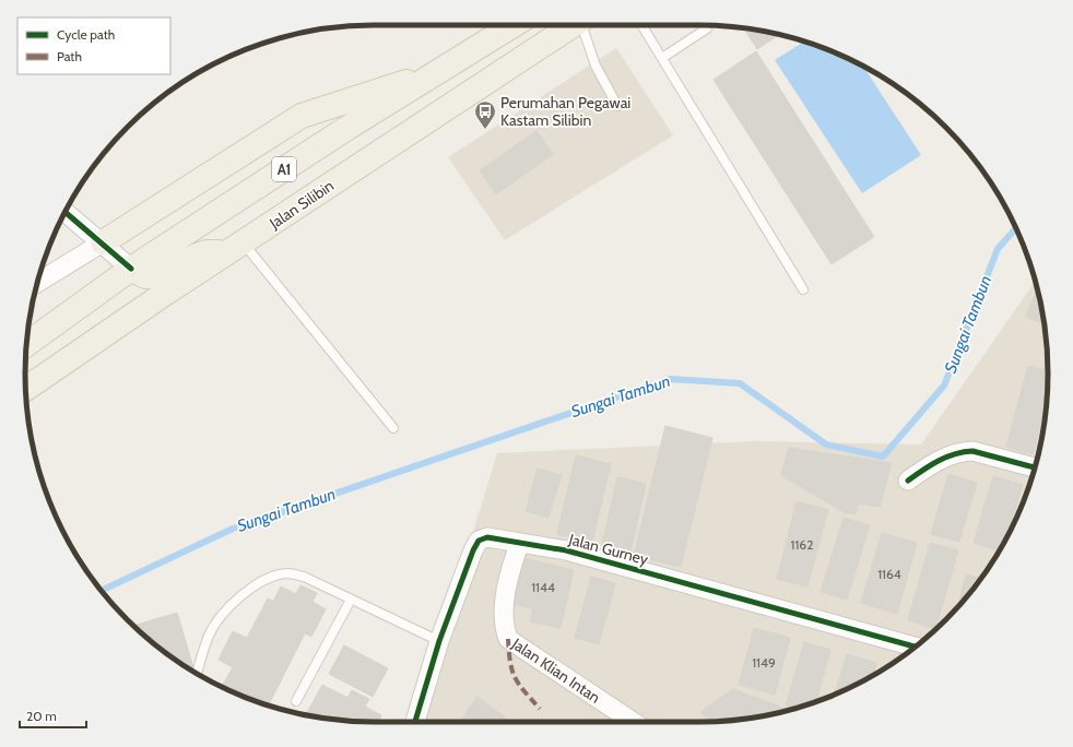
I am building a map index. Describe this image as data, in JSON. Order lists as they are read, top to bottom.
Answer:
{
  "streets": {
    "main road": ["A1", "Jalan Silibin"],
    "street": ["Jalan Gurney", "Jalan Klian Intan"]
  },
  "crossings": [
    ["Jalan Gurney", "Jalan Klian Intan"]
  ],
  "water": ["Sungai Tambun"],
  "places": {
    "bus stop": ["Perumahan Pegawai Kastam Silibin"]
  },
  "house_numbers": [
    "1162",
    "1164",
    "1144",
    "1149"
  ],
  "legend": ["Cycle path", "Path"],
  "scale_bar": "20 m"
}
